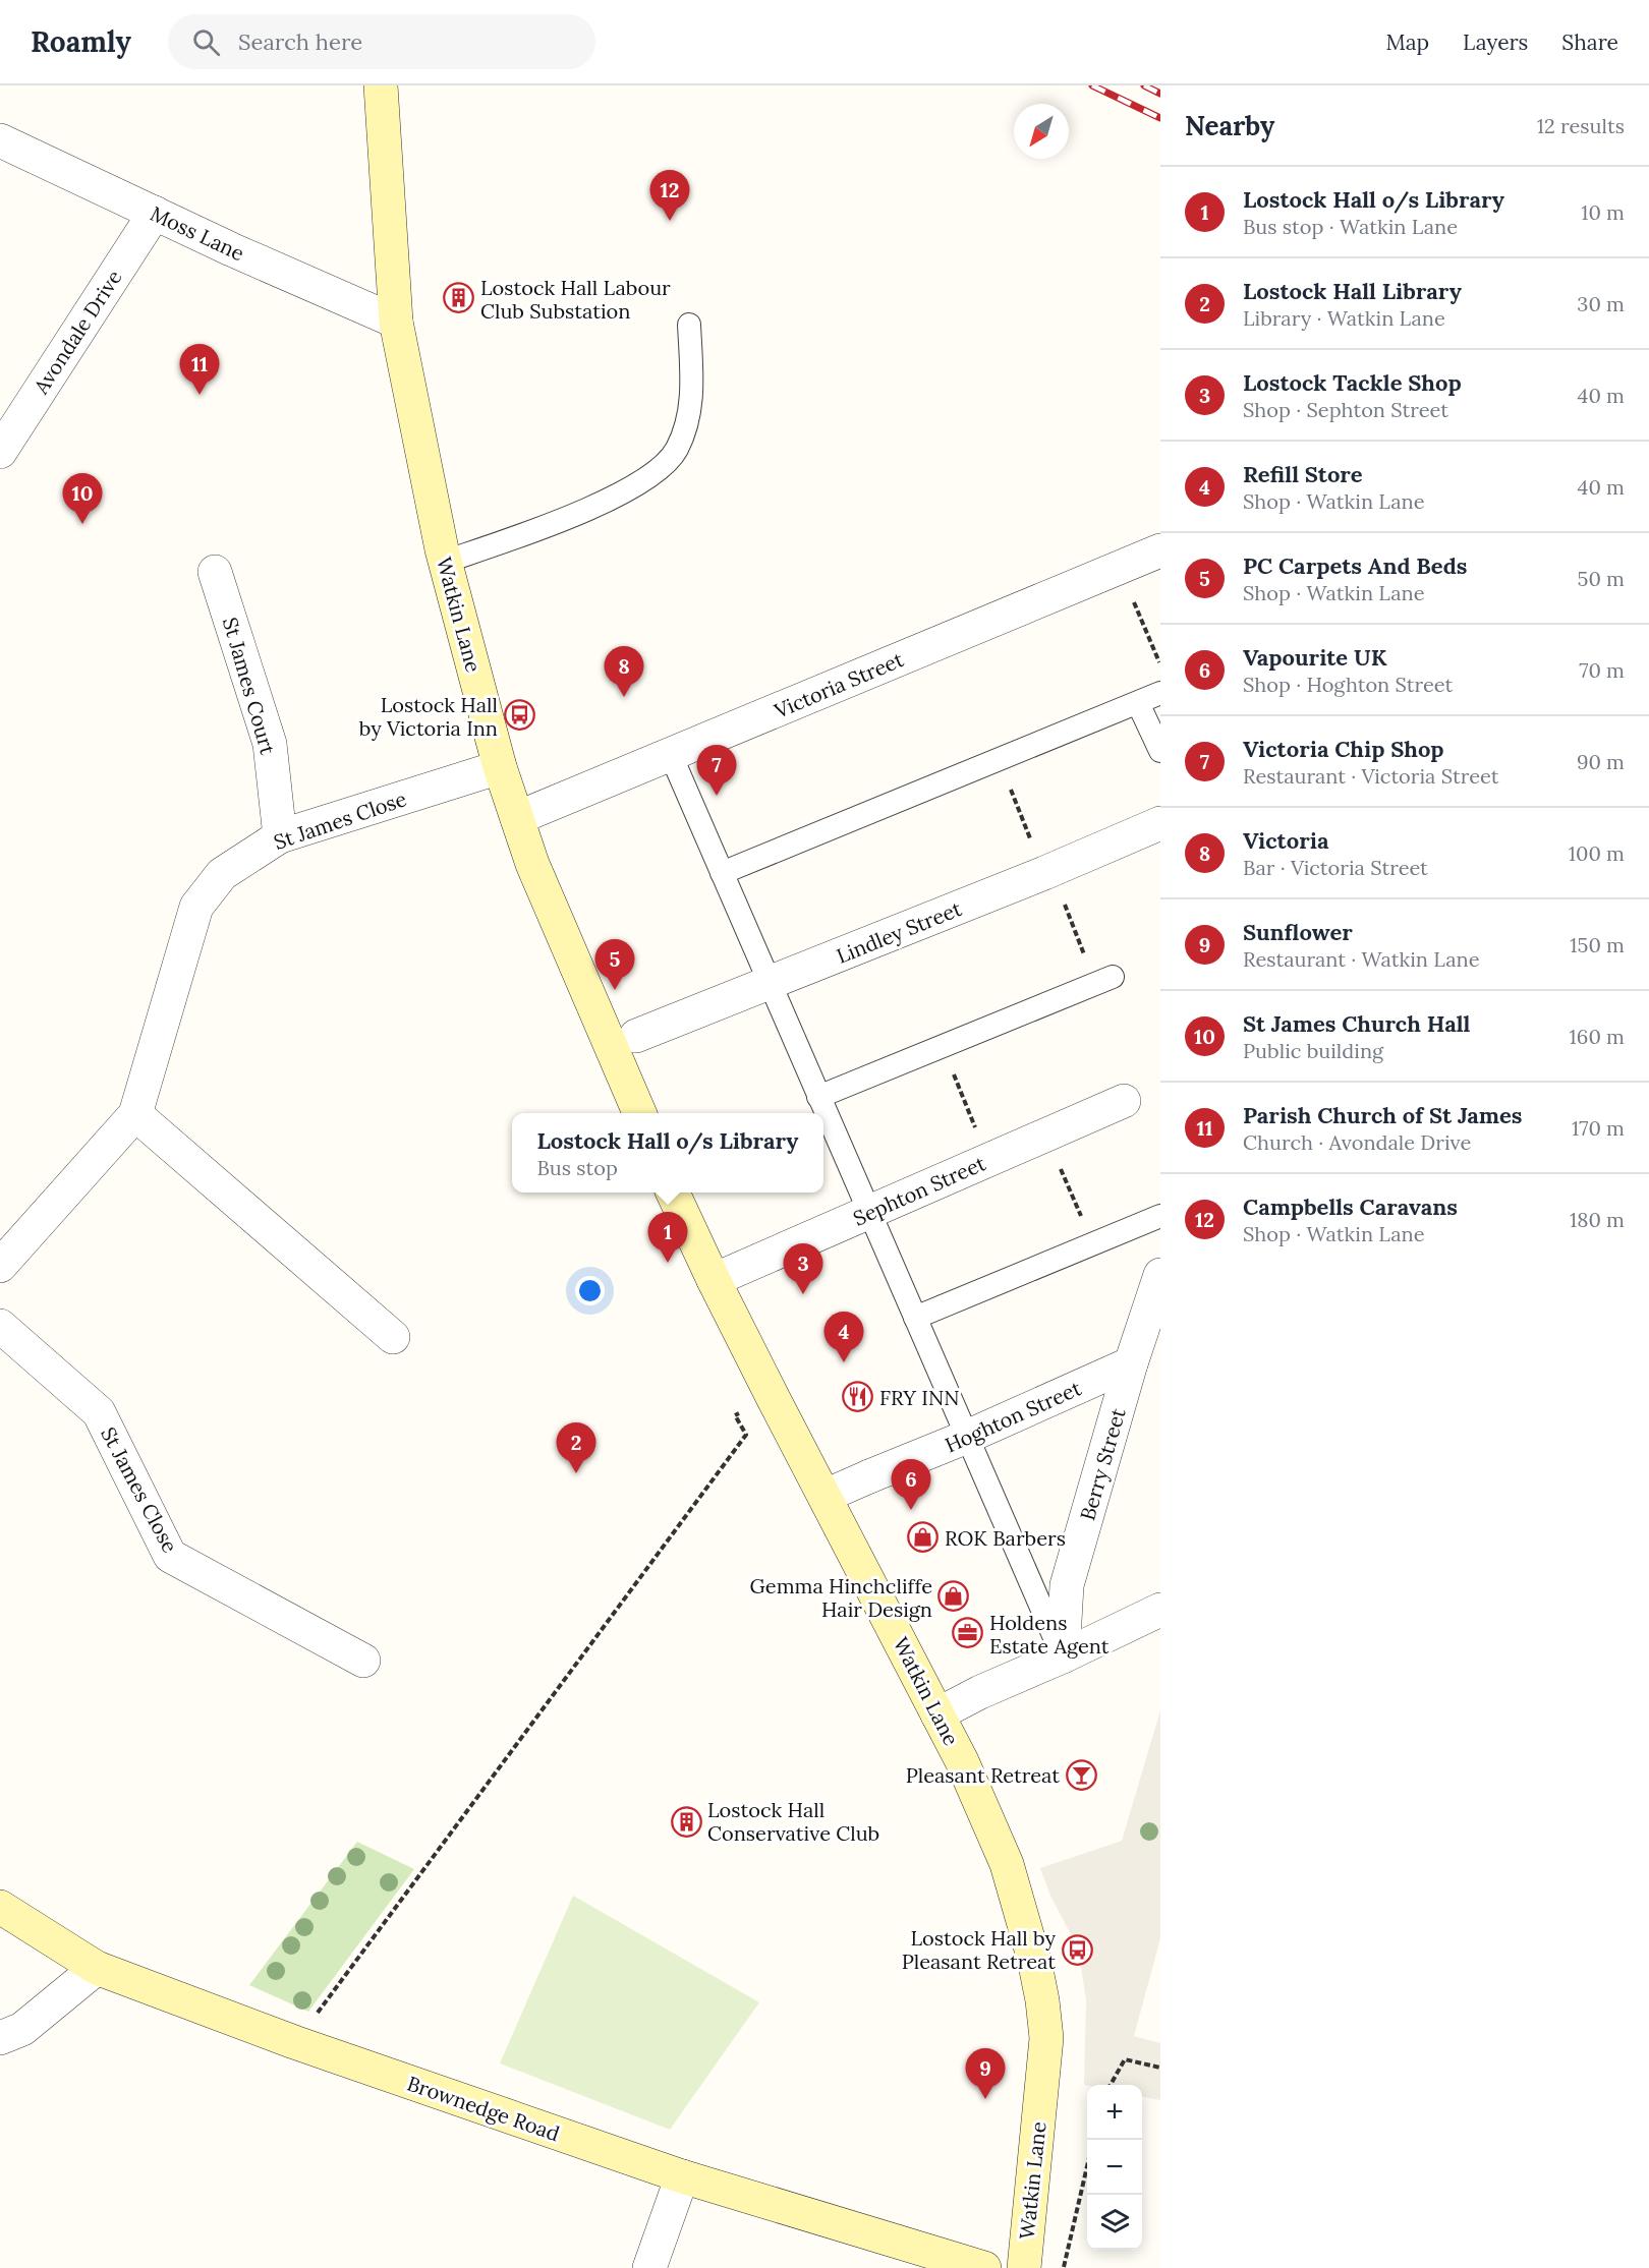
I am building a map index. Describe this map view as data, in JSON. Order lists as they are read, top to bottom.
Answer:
{
  "streets": {
    "main road": ["Watkin Lane", "Brownedge Road"],
    "street": [
      "Moss Lane",
      "Avondale Drive",
      "Victoria Street",
      "St James Court",
      "St James Close",
      "Lindley Street",
      "Sephton Street",
      "Hoghton Street",
      "Berry Street"
    ]
  },
  "crossings": [
    ["Moss Lane", "Avondale Drive"],
    ["Moss Lane", "Watkin Lane"],
    ["Watkin Lane", "Victoria Street"],
    ["Watkin Lane", "St James Close"],
    ["Watkin Lane", "Lindley Street"],
    ["Watkin Lane", "Sephton Street"],
    ["Watkin Lane", "Hoghton Street"],
    ["St James Court", "St James Close"],
    ["Hoghton Street", "Berry Street"]
  ],
  "places": {
    "building": ["Lostock Hall Labour Club Substation", "Lostock Hall Conservative Club"],
    "bus stop": ["Lostock Hall by Victoria Inn", "Lostock Hall by Pleasant Retreat"],
    "restaurant": ["FRY INN"],
    "shop": ["ROK Barbers", "Gemma Hinchcliffe Hair Design"],
    "office": ["Holdens Estate Agent"],
    "bar": ["Pleasant Retreat"]
  },
  "north": "bottom left",
  "page": {
    "header": "Roamly",
    "search": "Search here",
    "nav": ["Map", "Layers", "Share"],
    "heading": ["Nearby", "12 results"],
    "list": [
      {
        "mark": "1",
        "name": "Lostock Hall o/s Library",
        "note": "Bus stop · Watkin Lane",
        "value": "10 m"
      },
      {
        "mark": "2",
        "name": "Lostock Hall Library",
        "note": "Library · Watkin Lane",
        "value": "30 m"
      },
      {
        "mark": "3",
        "name": "Lostock Tackle Shop",
        "note": "Shop · Sephton Street",
        "value": "40 m"
      },
      {
        "mark": "4",
        "name": "Refill Store",
        "note": "Shop · Watkin Lane",
        "value": "40 m"
      },
      {
        "mark": "5",
        "name": "PC Carpets And Beds",
        "note": "Shop · Watkin Lane",
        "value": "50 m"
      },
      {
        "mark": "6",
        "name": "Vapourite UK",
        "note": "Shop · Hoghton Street",
        "value": "70 m"
      },
      {
        "mark": "7",
        "name": "Victoria Chip Shop",
        "note": "Restaurant · Victoria Street",
        "value": "90 m"
      },
      {
        "mark": "8",
        "name": "Victoria",
        "note": "Bar · Victoria Street",
        "value": "100 m"
      },
      {
        "mark": "9",
        "name": "Sunflower",
        "note": "Restaurant · Watkin Lane",
        "value": "150 m"
      },
      {
        "mark": "10",
        "name": "St James Church Hall",
        "note": "Public building",
        "value": "160 m"
      },
      {
        "mark": "11",
        "name": "Parish Church of St James",
        "note": "Church · Avondale Drive",
        "value": "170 m"
      },
      {
        "mark": "12",
        "name": "Campbells Caravans",
        "note": "Shop · Watkin Lane",
        "value": "180 m"
      }
    ],
    "pins": [
      "12",
      "11",
      "10",
      "8",
      "7",
      "5",
      "1",
      "3",
      "4",
      "2",
      "6",
      "9"
    ],
    "popup": ["Lostock Hall o/s Library", "Bus stop"],
    "map_buttons": ["+", "−"]
  }
}
